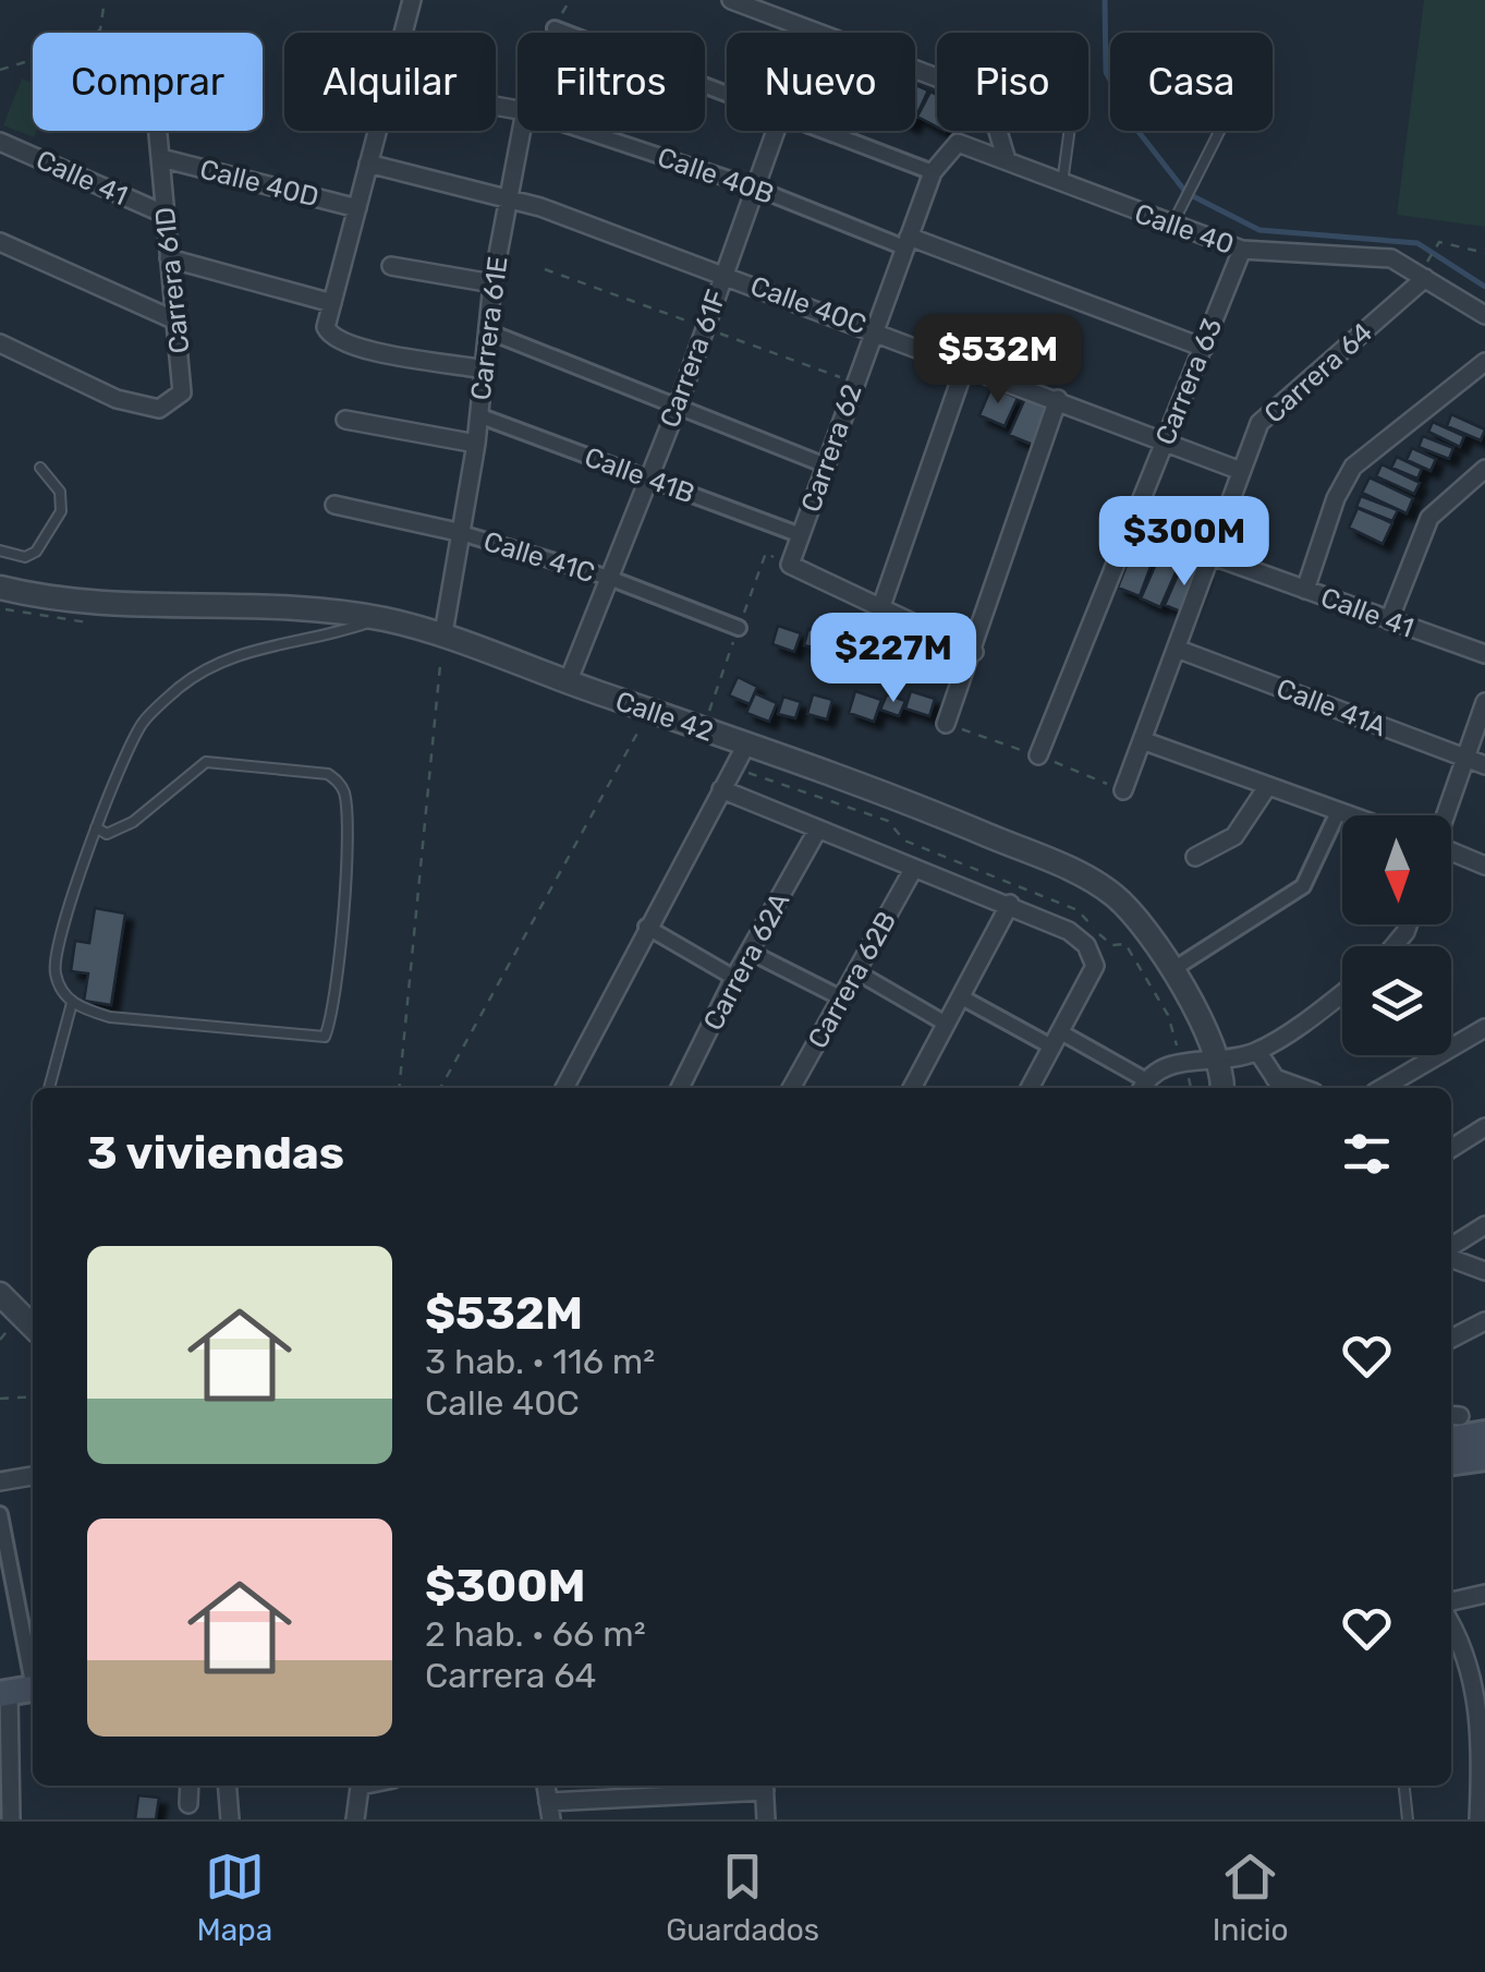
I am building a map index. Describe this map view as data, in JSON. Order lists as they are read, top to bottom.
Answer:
{
  "streets": {
    "street": [
      "Calle 40B",
      "Calle 41",
      "Calle 40D",
      "Calle 40",
      "Carrera 61D",
      "Calle 40C",
      "Carrera 61E",
      "Carrera 61F",
      "Carrera 64",
      "Carrera 63",
      "Carrera 62",
      "Calle 41B",
      "Calle 41C",
      "Calle 41A",
      "Calle 42",
      "Carrera 62A",
      "Carrera 62B"
    ]
  },
  "crossings": [
    ["Calle 40B", "Carrera 61F"],
    ["Calle 40B", "Carrera 63"],
    ["Calle 40B", "Carrera 62"],
    ["Calle 41", "Carrera 61D"],
    ["Calle 41", "Carrera 64"],
    ["Calle 40D", "Carrera 61D"],
    ["Calle 40", "Carrera 64"],
    ["Calle 40", "Carrera 63"],
    ["Calle 40", "Carrera 62"],
    ["Calle 40C", "Carrera 61E"],
    ["Calle 40C", "Carrera 61F"],
    ["Calle 40C", "Carrera 64"],
    ["Calle 40C", "Carrera 63"],
    ["Calle 40C", "Carrera 62"],
    ["Carrera 61E", "Calle 41B"],
    ["Carrera 61E", "Calle 41C"],
    ["Carrera 61E", "Calle 42"],
    ["Carrera 61F", "Calle 41B"],
    ["Carrera 61F", "Calle 41C"],
    ["Carrera 61F", "Calle 42"],
    ["Carrera 64", "Calle 41A"],
    ["Carrera 62", "Calle 41B"]
  ],
  "north": "bottom",
  "page": {
    "chip": [
      "Comprar",
      "Alquilar",
      "Filtros",
      "Nuevo",
      "Piso",
      "Casa"
    ],
    "price": ["$532M", "$300M", "$227M"],
    "heading": "3 viviendas",
    "list": [
      {
        "name": "$532M",
        "note": "3 hab. · 116 m² · Calle 40C"
      },
      {
        "name": "$300M",
        "note": "2 hab. · 66 m² · Carrera 64"
      }
    ],
    "tabs": ["Mapa", "Guardados", "Inicio"]
  }
}
